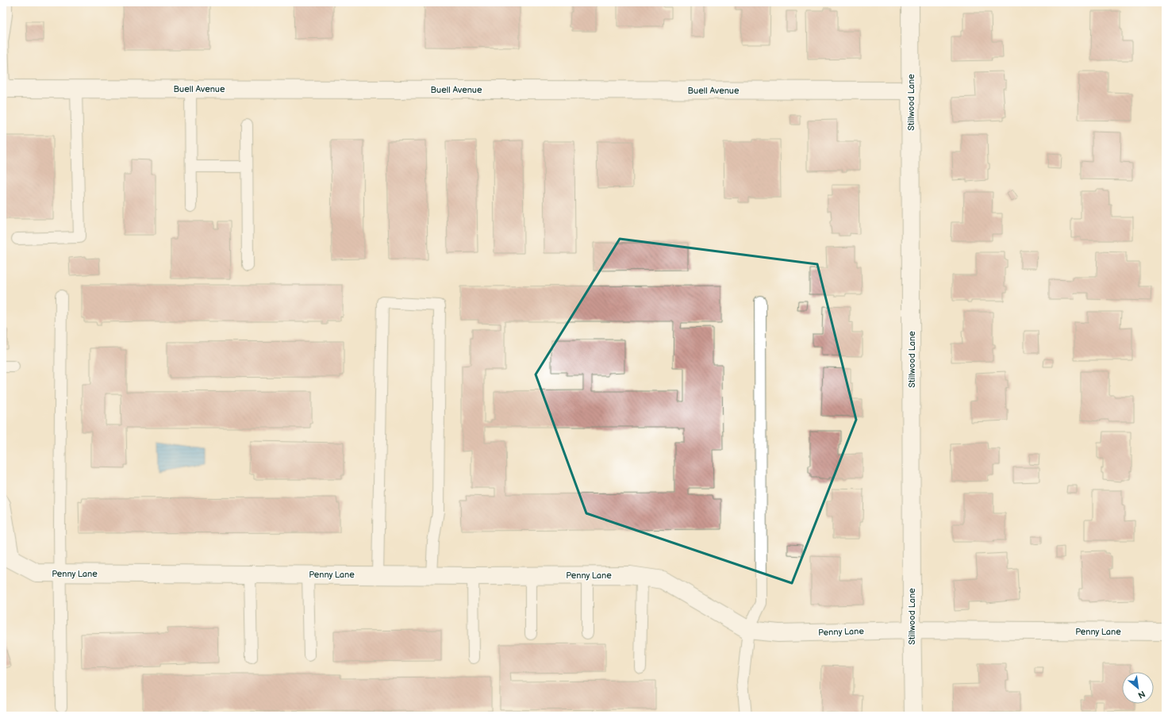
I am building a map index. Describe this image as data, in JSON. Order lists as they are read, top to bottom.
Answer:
{
  "streets": {
    "street": ["Buell Avenue", "Stillwood Lane", "Penny Lane"]
  },
  "crossings": [
    ["Buell Avenue", "Stillwood Lane"],
    ["Stillwood Lane", "Penny Lane"]
  ],
  "north": "bottom right"
}
